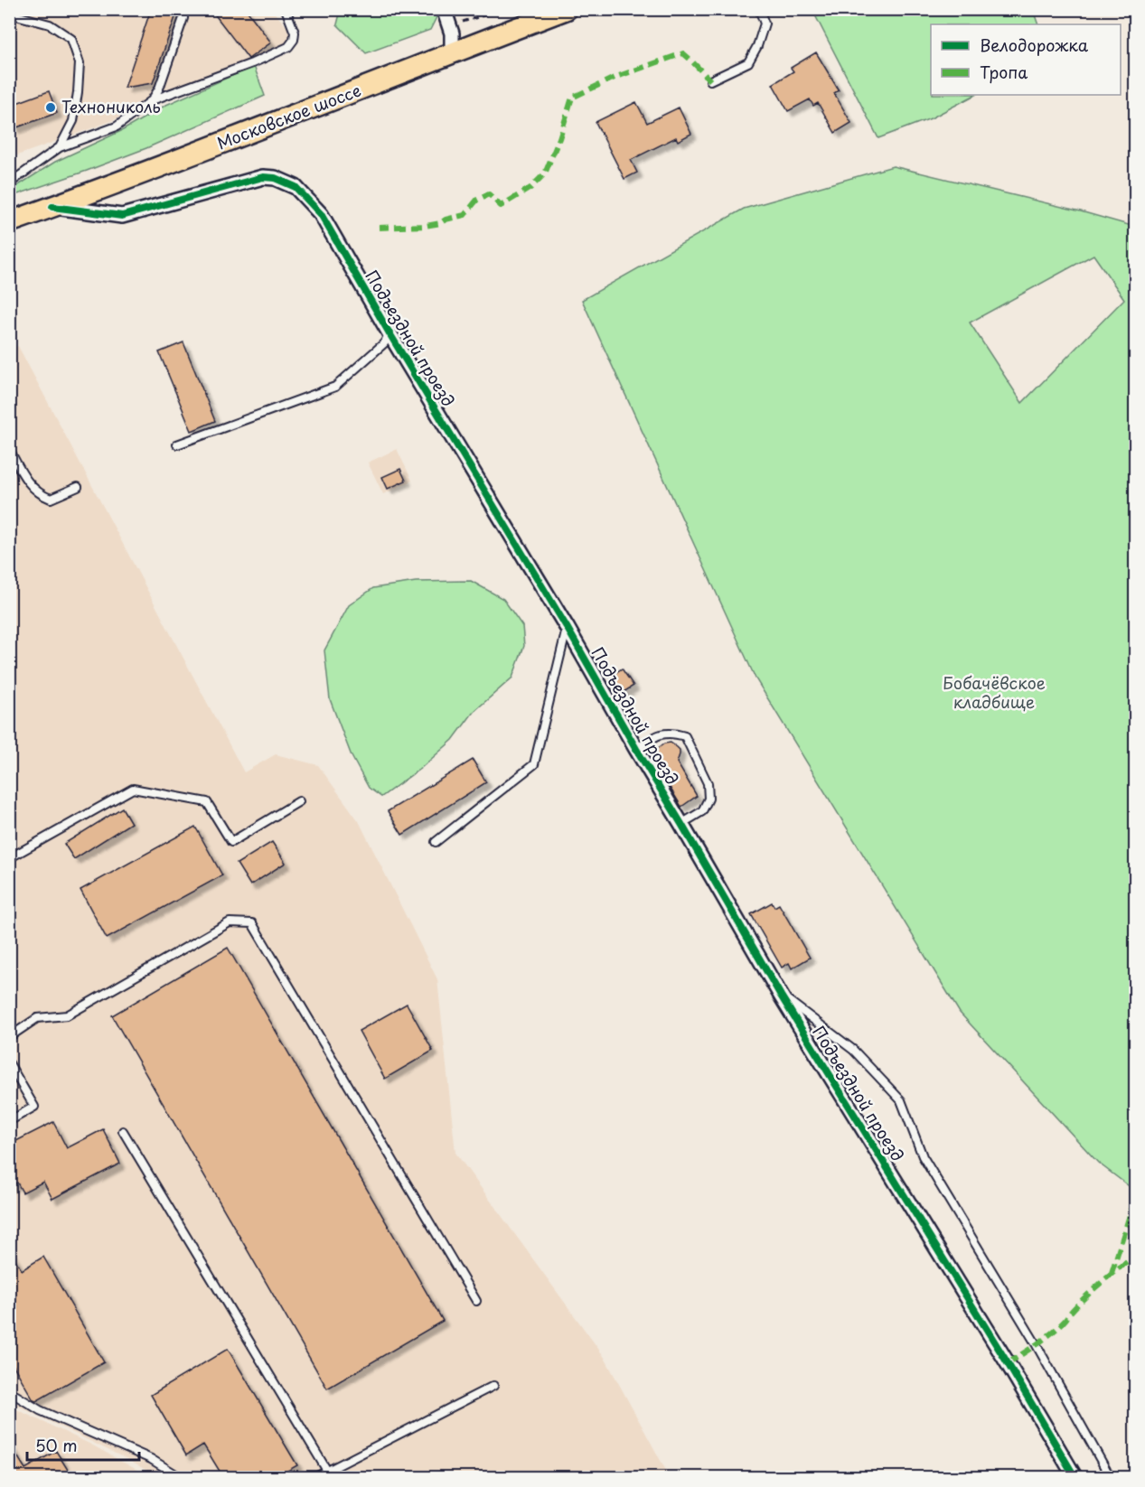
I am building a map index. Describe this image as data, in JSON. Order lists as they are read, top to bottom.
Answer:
{
  "streets": {
    "main road": ["Московское шоссе"],
    "street": ["Подъездной проезд"]
  },
  "crossings": [
    ["Московское шоссе", "Подъездной проезд"]
  ],
  "parks": ["Бобачёвское кладбище"],
  "places": ["Технониколь"],
  "legend": ["Велодорожка", "Тропа"],
  "scale_bar": "50 m"
}
